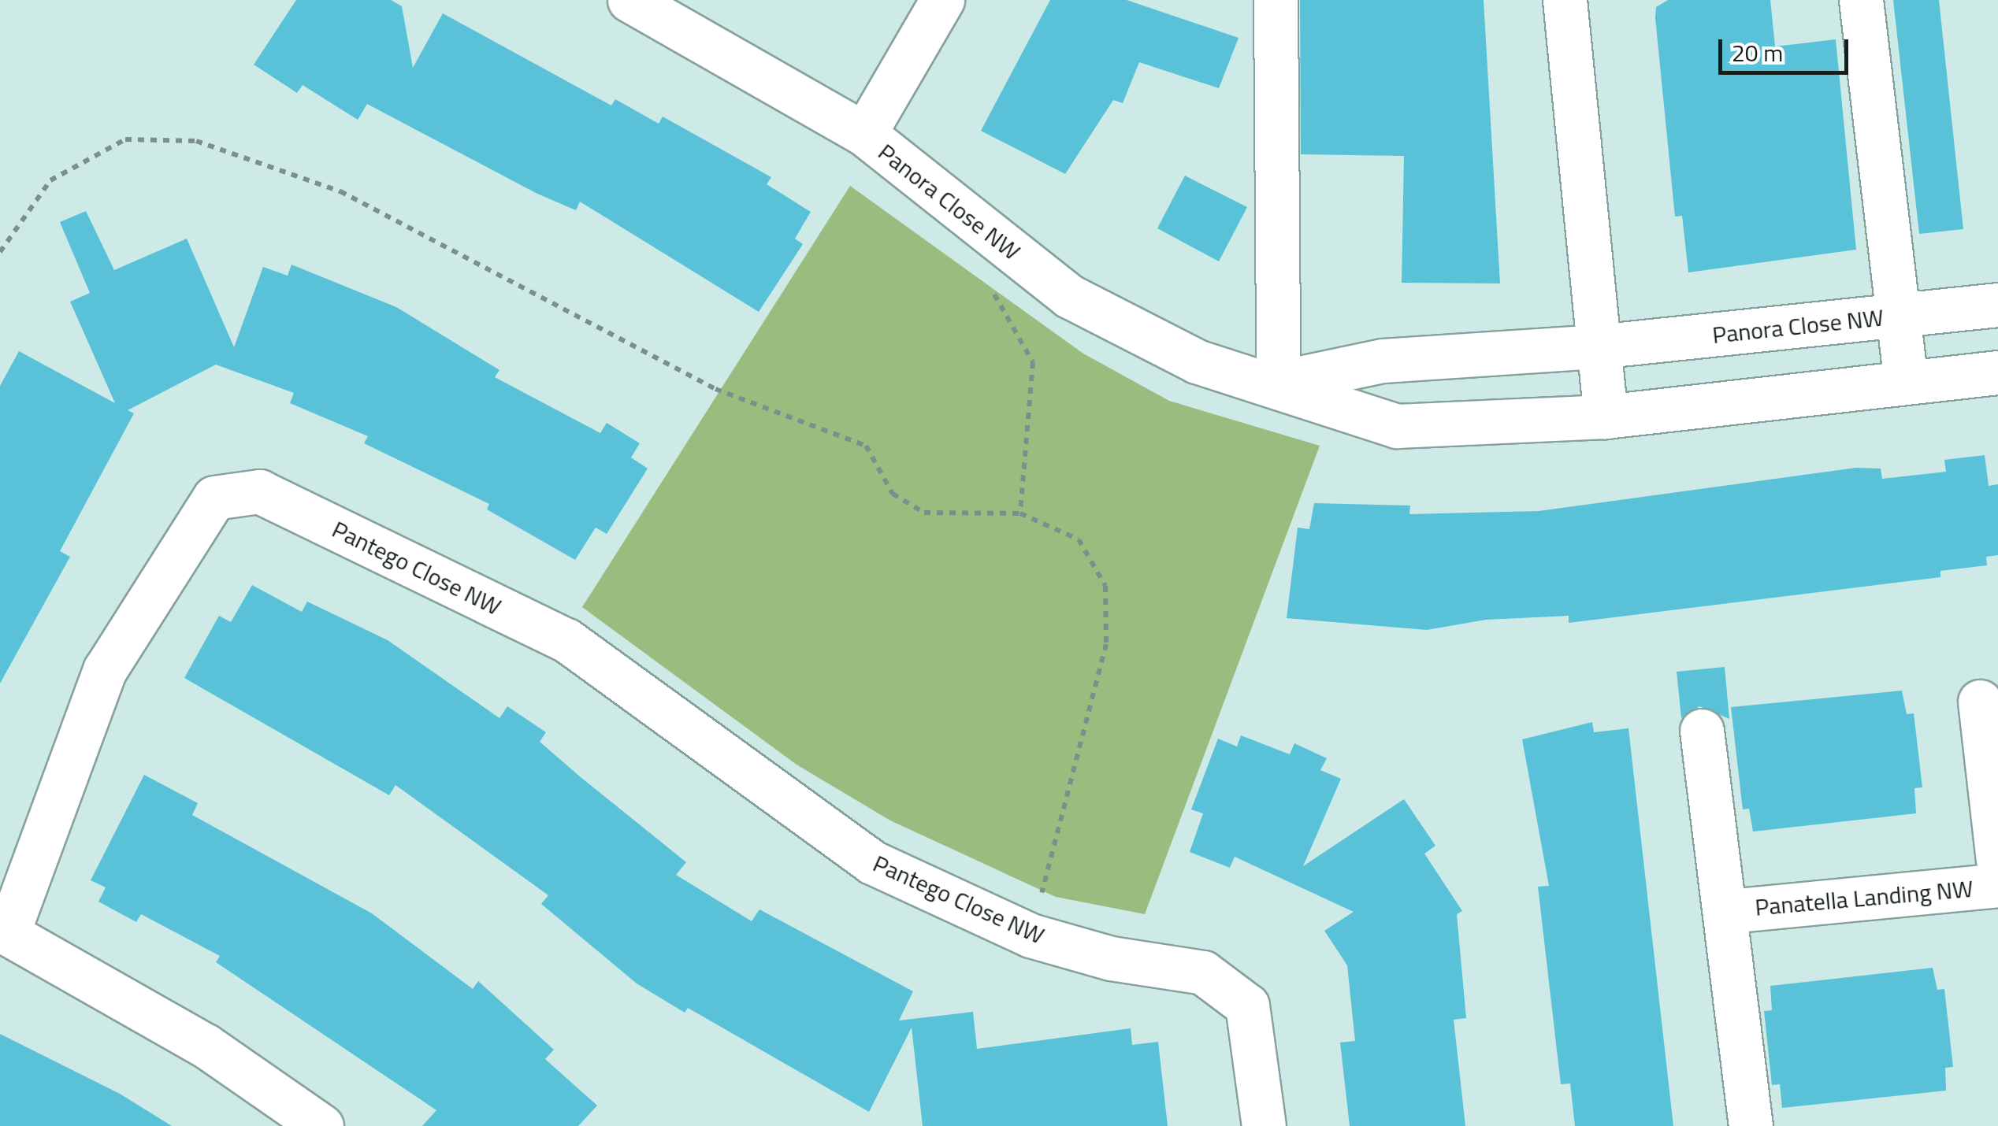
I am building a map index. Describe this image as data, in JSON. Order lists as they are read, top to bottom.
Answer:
{
  "streets": {
    "street": ["Panora Close NW", "Pantego Close NW", "Panatella Landing NW"]
  },
  "scale_bar": "20 m"
}
